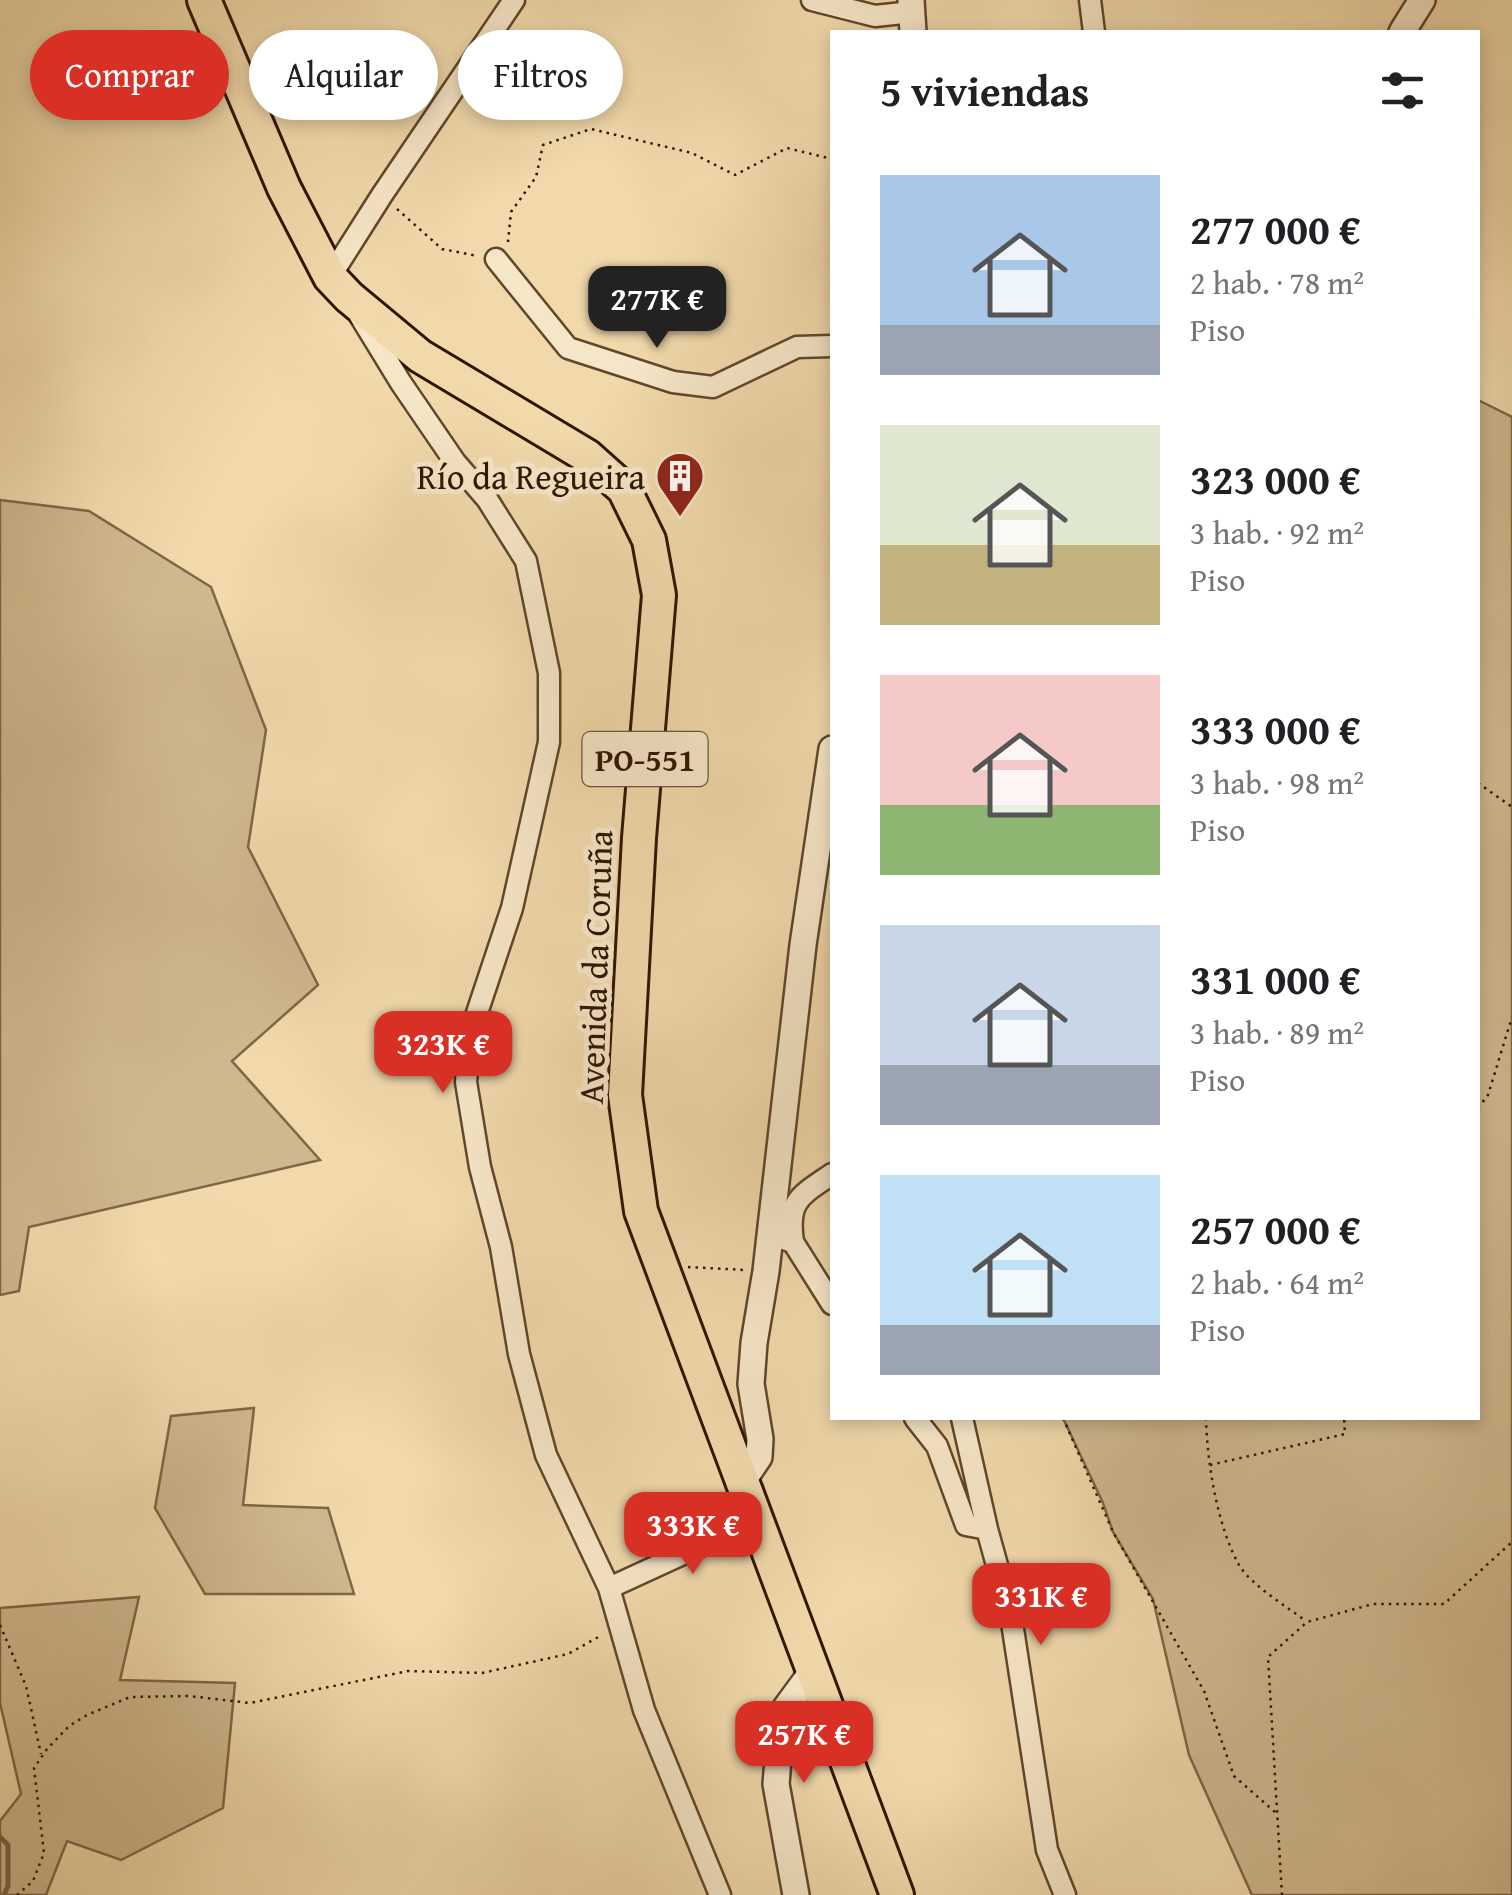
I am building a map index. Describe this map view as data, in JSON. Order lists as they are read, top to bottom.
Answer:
{
  "streets": {
    "main road": ["PO-551", "Avenida da Coruña"]
  },
  "crossings": [
    ["PO-551", "Avenida da Coruña"]
  ],
  "places": {
    "building": ["Río da Regueira"]
  },
  "page": {
    "chip": ["Comprar", "Alquilar", "Filtros"],
    "heading": "5 viviendas",
    "list": [
      {
        "name": "277 000 €",
        "note": "2 hab. · 78 m² · Piso"
      },
      {
        "name": "323 000 €",
        "note": "3 hab. · 92 m² · Piso"
      },
      {
        "name": "333 000 €",
        "note": "3 hab. · 98 m² · Piso"
      },
      {
        "name": "331 000 €",
        "note": "3 hab. · 89 m² · Piso"
      },
      {
        "name": "257 000 €",
        "note": "2 hab. · 64 m² · Piso"
      }
    ],
    "price": [
      "277K €",
      "323K €",
      "333K €",
      "331K €",
      "257K €"
    ]
  }
}
